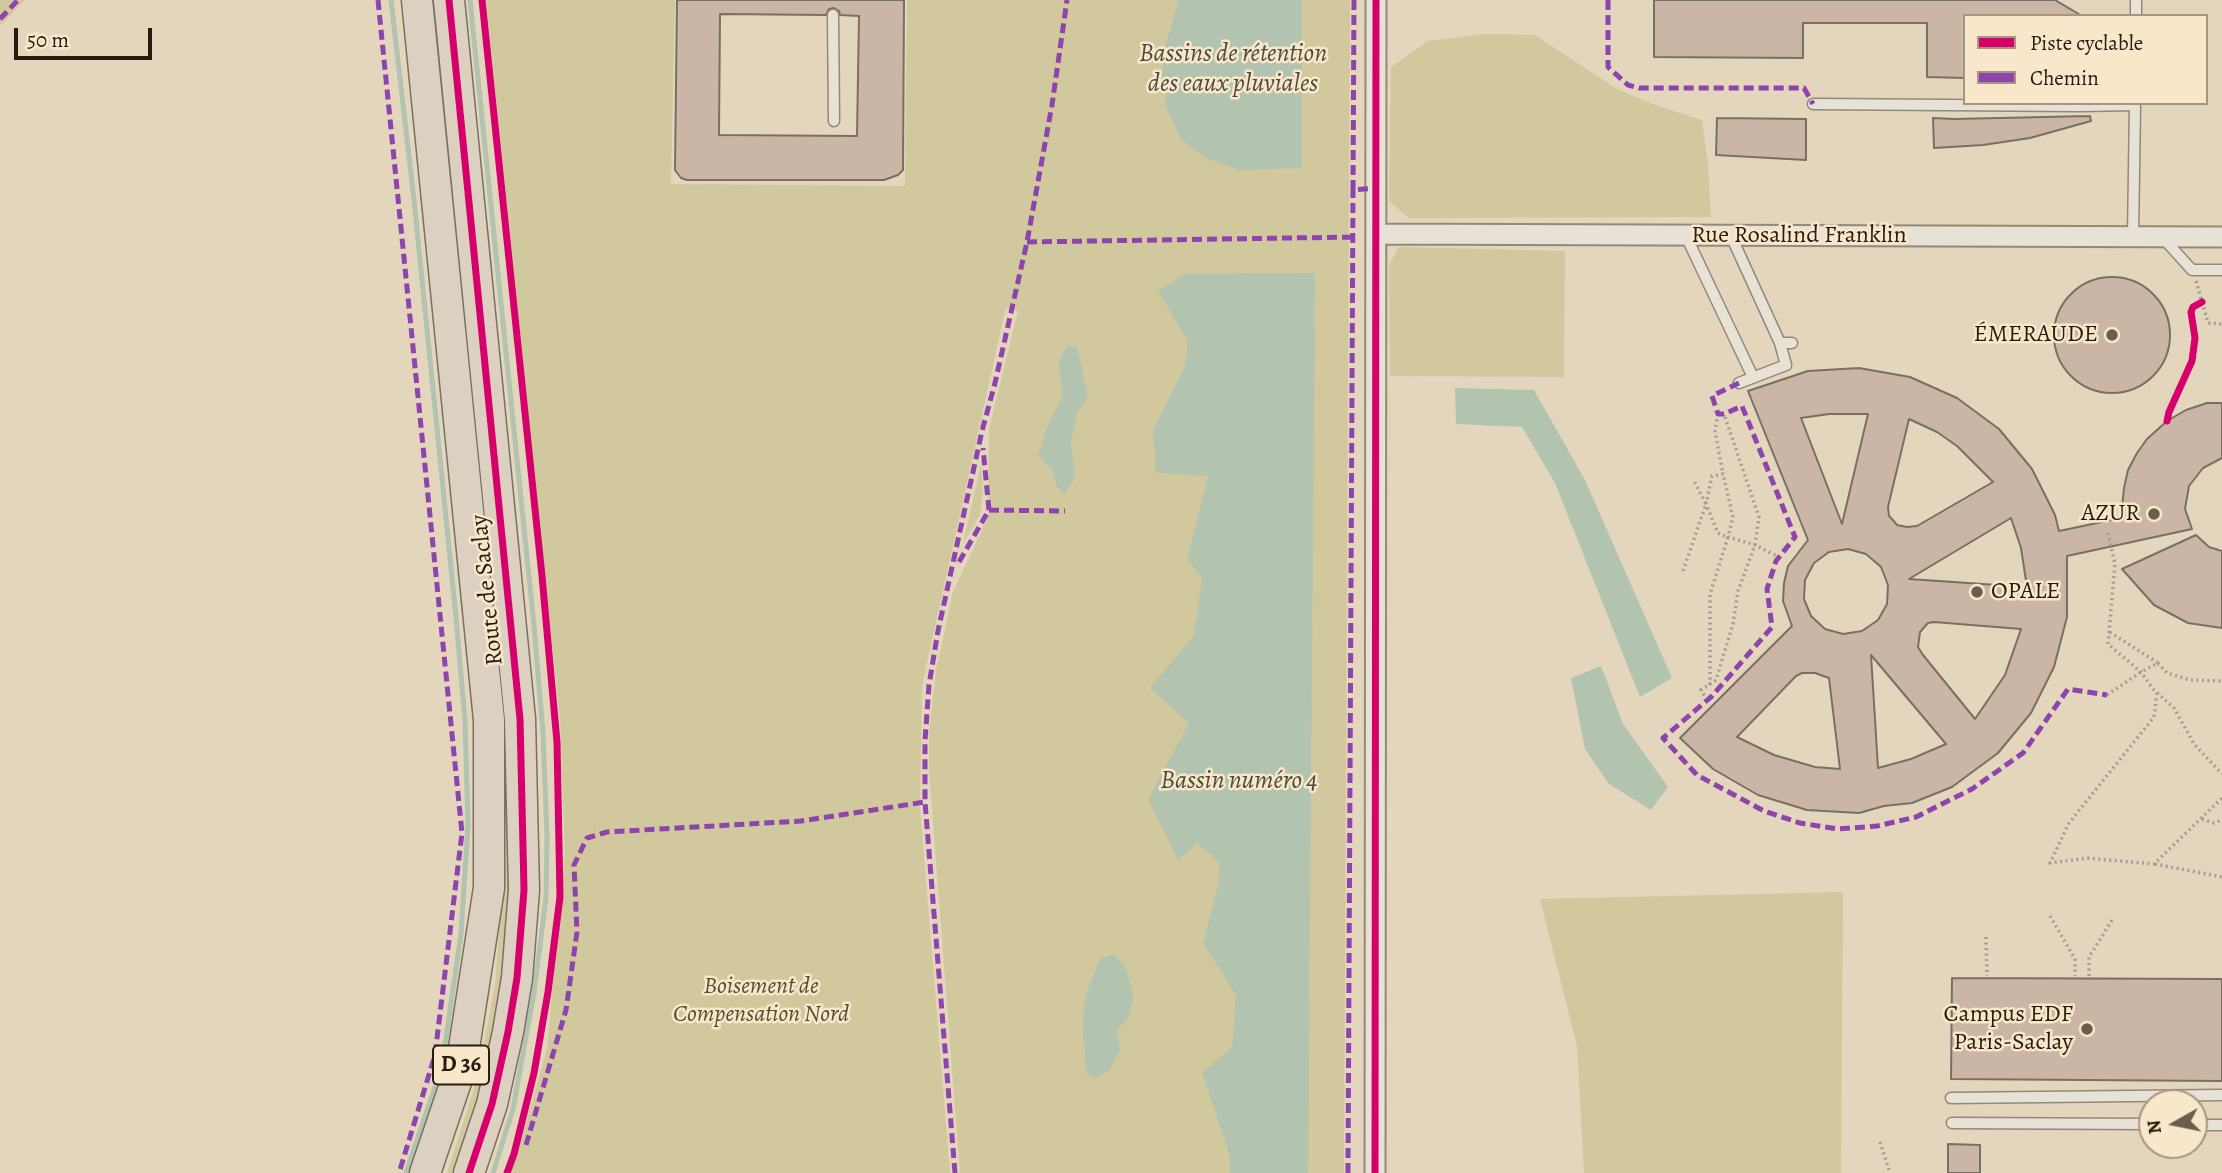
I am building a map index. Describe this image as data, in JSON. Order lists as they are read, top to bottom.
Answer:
{
  "streets": {
    "main road": ["Route de Saclay", "D 36"],
    "street": ["Rue Rosalind Franklin"]
  },
  "water": ["Bassins de rétention des eaux pluviales", "Bassin numéro 4"],
  "parks": ["Boisement de Compensation Nord"],
  "places": [
    "ÉMERAUDE",
    "AZUR",
    "OPALE",
    "Campus EDF Paris-Saclay"
  ],
  "legend": ["Piste cyclable", "Chemin"],
  "scale_bar": "50 m",
  "north": "left"
}
